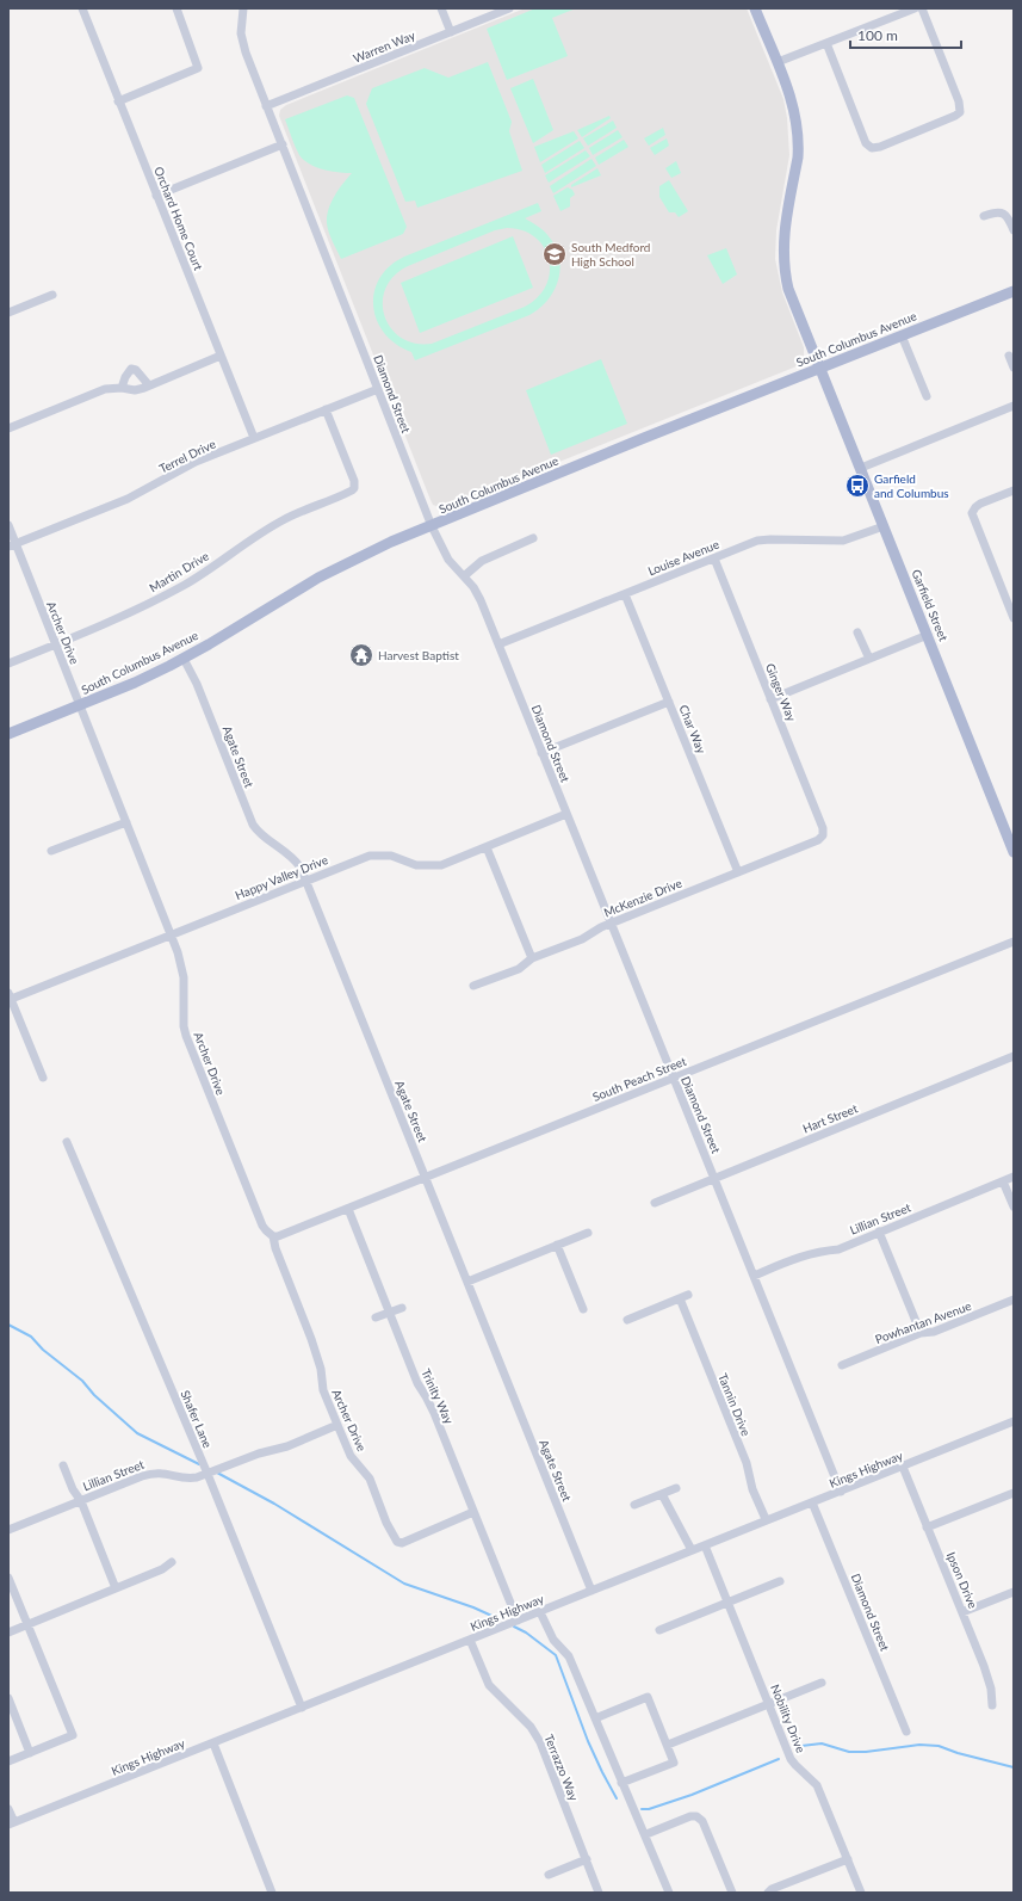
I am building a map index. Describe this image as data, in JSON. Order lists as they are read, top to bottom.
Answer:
{
  "streets": {
    "main road": ["South Columbus Avenue", "Garfield Street"],
    "street": [
      "Warren Way",
      "Orchard Home Court",
      "Diamond Street",
      "Terrel Drive",
      "Louise Avenue",
      "Martin Drive",
      "Archer Drive",
      "Ginger Way",
      "Char Way",
      "Agate Street",
      "Happy Valley Drive",
      "McKenzie Drive",
      "South Peach Street",
      "Hart Street",
      "Lillian Street",
      "Powhantan Avenue",
      "Trinity Way",
      "Tannin Drive",
      "Shafer Lane",
      "Kings Highway",
      "Ipson Drive",
      "Nobility Drive",
      "Terrazzo Way"
    ]
  },
  "crossings": [
    ["Warren Way", "Diamond Street"],
    ["Orchard Home Court", "Terrel Drive"],
    ["South Columbus Avenue", "Diamond Street"],
    ["South Columbus Avenue", "Garfield Street"],
    ["South Columbus Avenue", "Archer Drive"],
    ["South Columbus Avenue", "Agate Street"],
    ["Diamond Street", "Terrel Drive"],
    ["Diamond Street", "Louise Avenue"],
    ["Diamond Street", "Happy Valley Drive"],
    ["Diamond Street", "McKenzie Drive"],
    ["Diamond Street", "South Peach Street"],
    ["Diamond Street", "Hart Street"],
    ["Diamond Street", "Lillian Street"],
    ["Diamond Street", "Kings Highway"],
    ["Terrel Drive", "Martin Drive"],
    ["Terrel Drive", "Archer Drive"],
    ["Louise Avenue", "Garfield Street"],
    ["Louise Avenue", "Ginger Way"],
    ["Louise Avenue", "Char Way"],
    ["Martin Drive", "Archer Drive"],
    ["Archer Drive", "Happy Valley Drive"],
    ["Archer Drive", "South Peach Street"],
    ["Archer Drive", "Lillian Street"],
    ["Archer Drive", "Trinity Way"],
    ["Ginger Way", "McKenzie Drive"],
    ["Char Way", "McKenzie Drive"],
    ["Agate Street", "Happy Valley Drive"],
    ["Agate Street", "South Peach Street"],
    ["Agate Street", "Kings Highway"],
    ["South Peach Street", "Trinity Way"],
    ["Lillian Street", "Shafer Lane"],
    ["Trinity Way", "Kings Highway"],
    ["Tannin Drive", "Kings Highway"],
    ["Shafer Lane", "Kings Highway"],
    ["Kings Highway", "Ipson Drive"],
    ["Kings Highway", "Nobility Drive"],
    ["Kings Highway", "Terrazzo Way"]
  ],
  "places": {
    "school or university": ["South Medford High School"],
    "bus stop": ["Garfield and Columbus"],
    "temple": ["Harvest Baptist"]
  },
  "scale_bar": "100 m"
}
